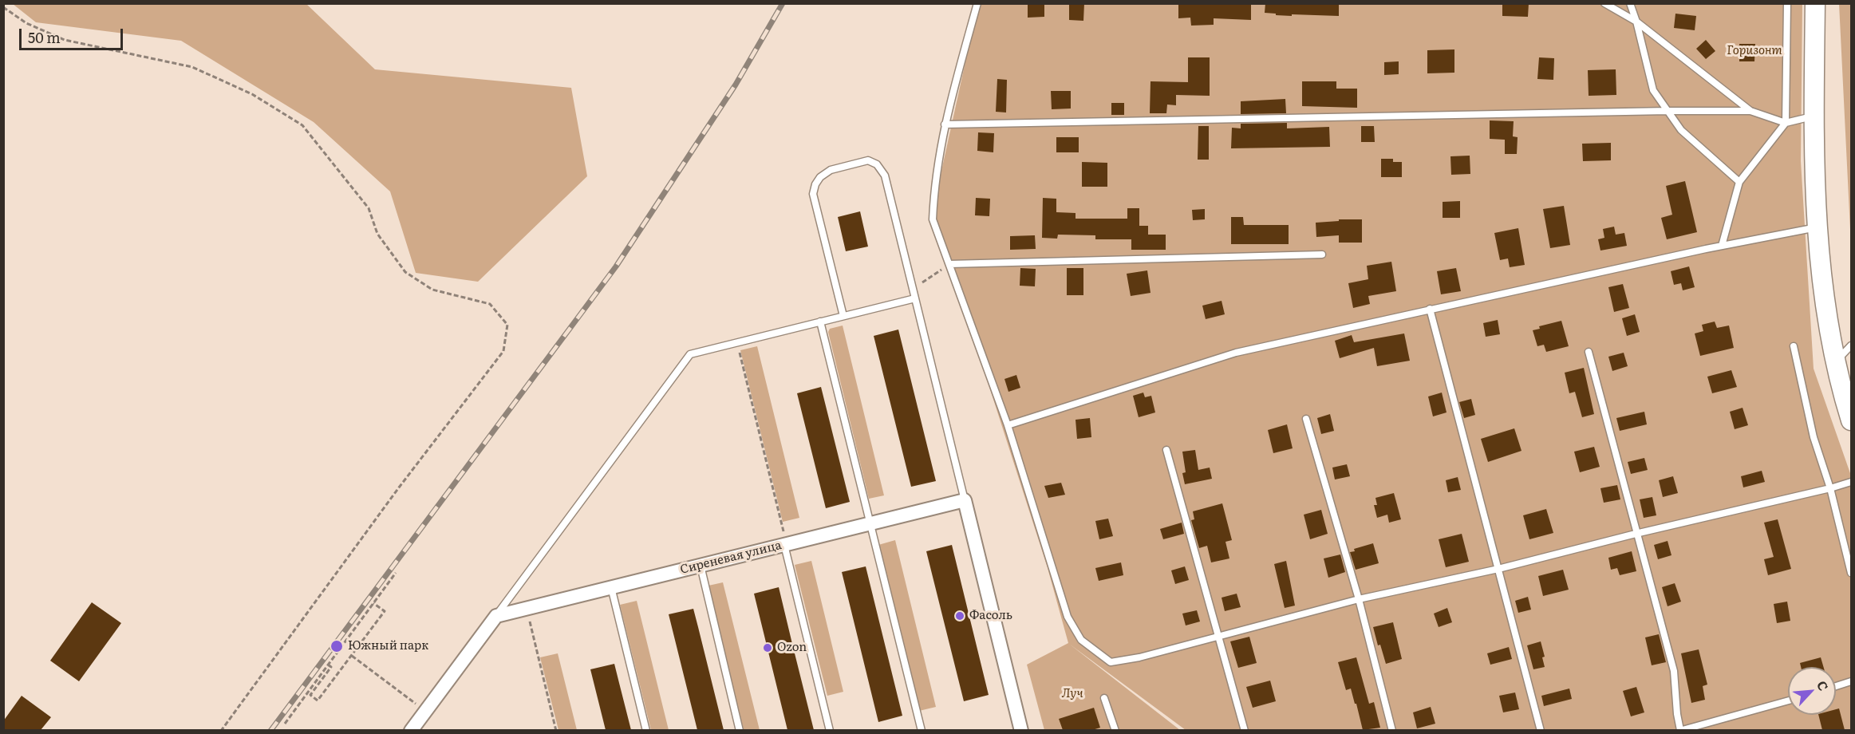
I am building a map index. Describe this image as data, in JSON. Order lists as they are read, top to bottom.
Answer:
{
  "streets": {
    "street": ["Сиреневая улица"]
  },
  "parks": ["Горизонт", "Луч"],
  "places": ["Фасоль", "Южный парк", "Ozon"],
  "scale_bar": "50 m",
  "north": "top right"
}
